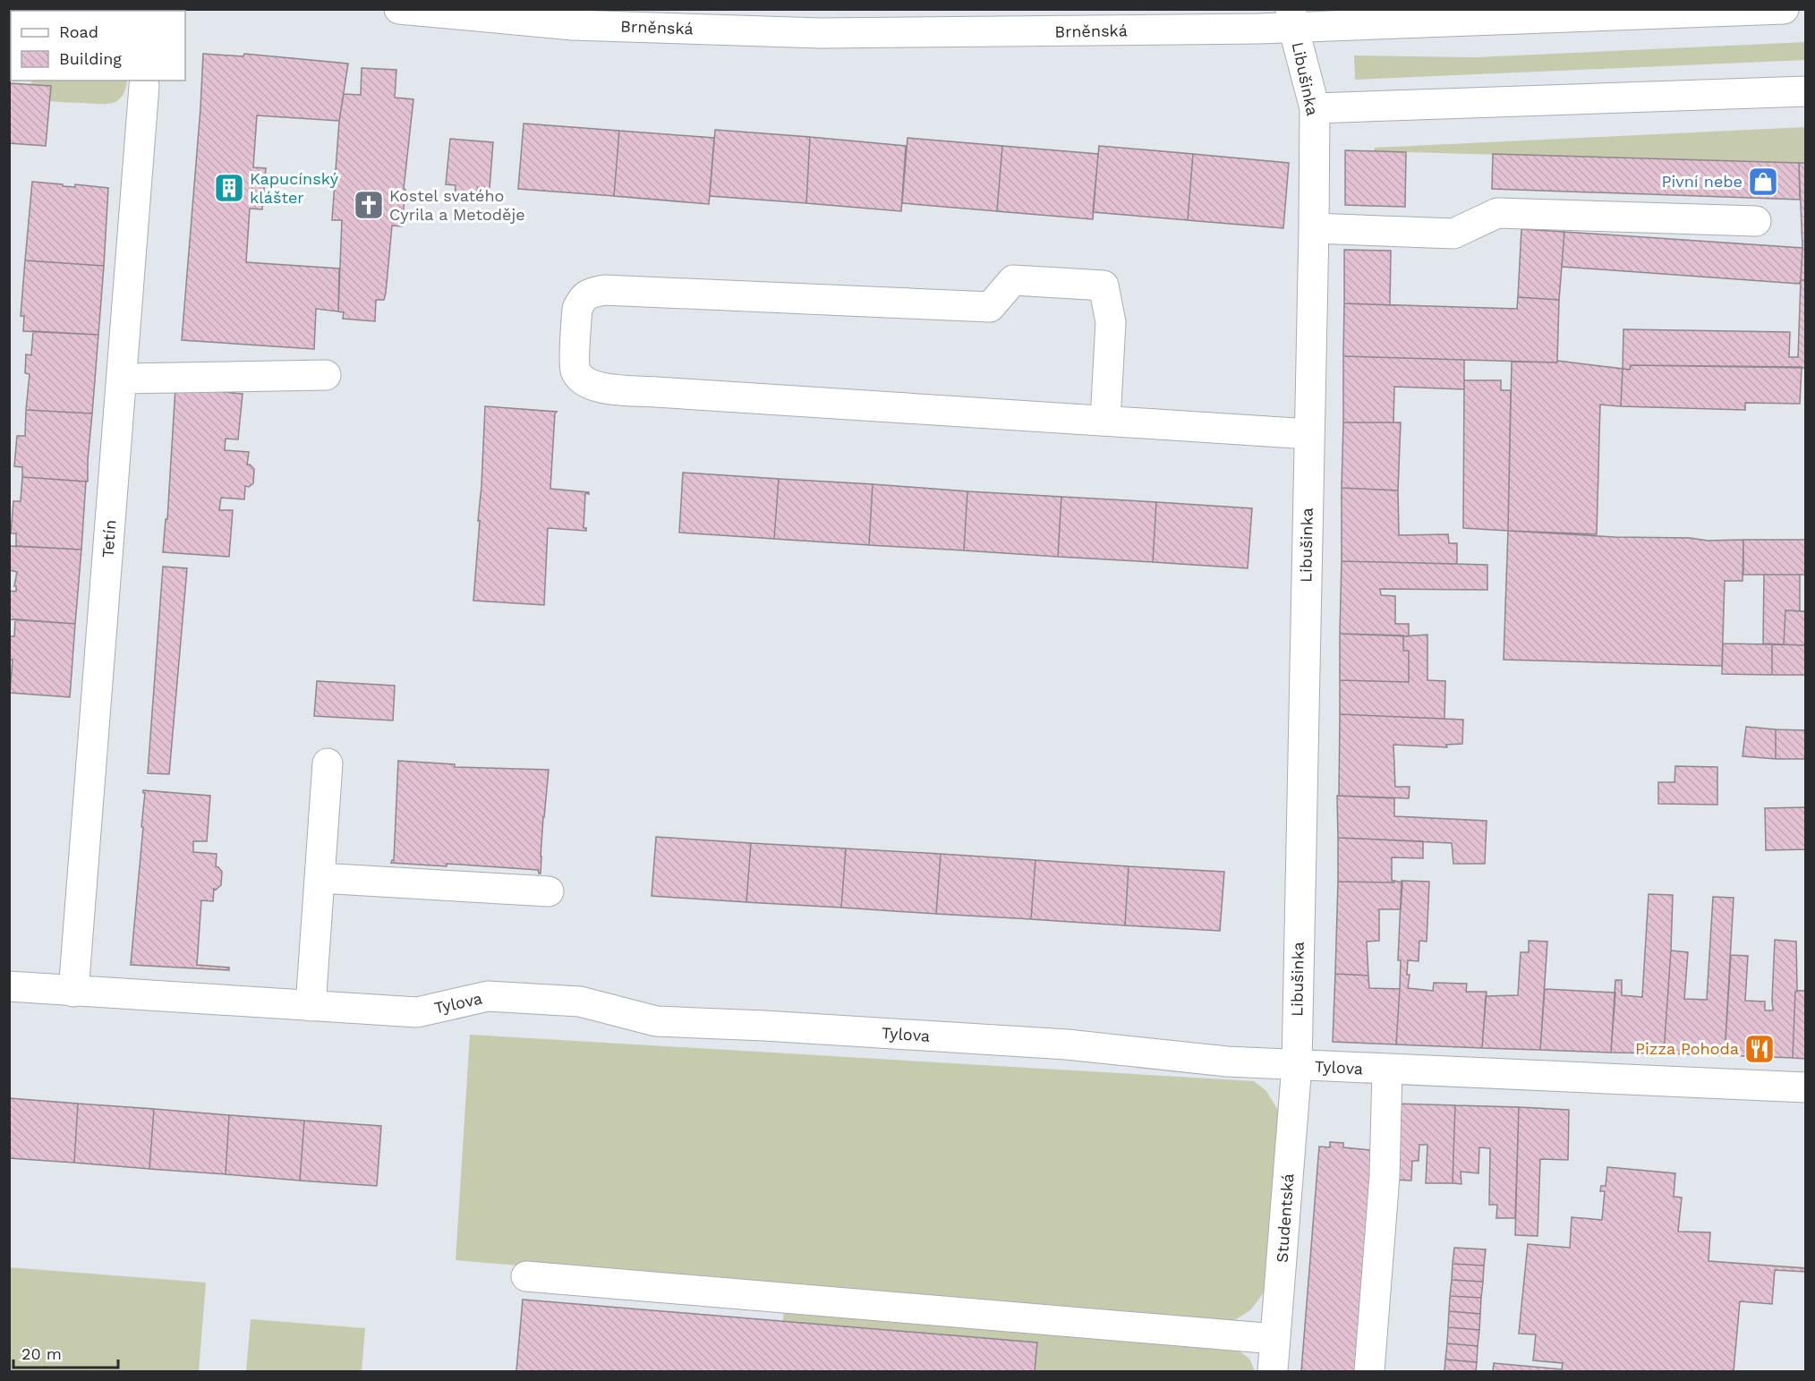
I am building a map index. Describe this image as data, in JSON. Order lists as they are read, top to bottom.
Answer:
{
  "streets": {
    "street": [
      "Brněnská",
      "Libušinka",
      "Tetín",
      "Tylova",
      "Studentská"
    ]
  },
  "crossings": [
    ["Brněnská", "Libušinka"],
    ["Libušinka", "Tylova"],
    ["Libušinka", "Studentská"],
    ["Tetín", "Tylova"],
    ["Tylova", "Studentská"]
  ],
  "places": {
    "shop": ["Pivní nebe"],
    "building": ["Kapucínský klášter"],
    "church": ["Kostel svatého Cyrila a Metoděje"],
    "restaurant": ["Pizza Pohoda"]
  },
  "legend": ["Road", "Building"],
  "scale_bar": "20 m"
}
